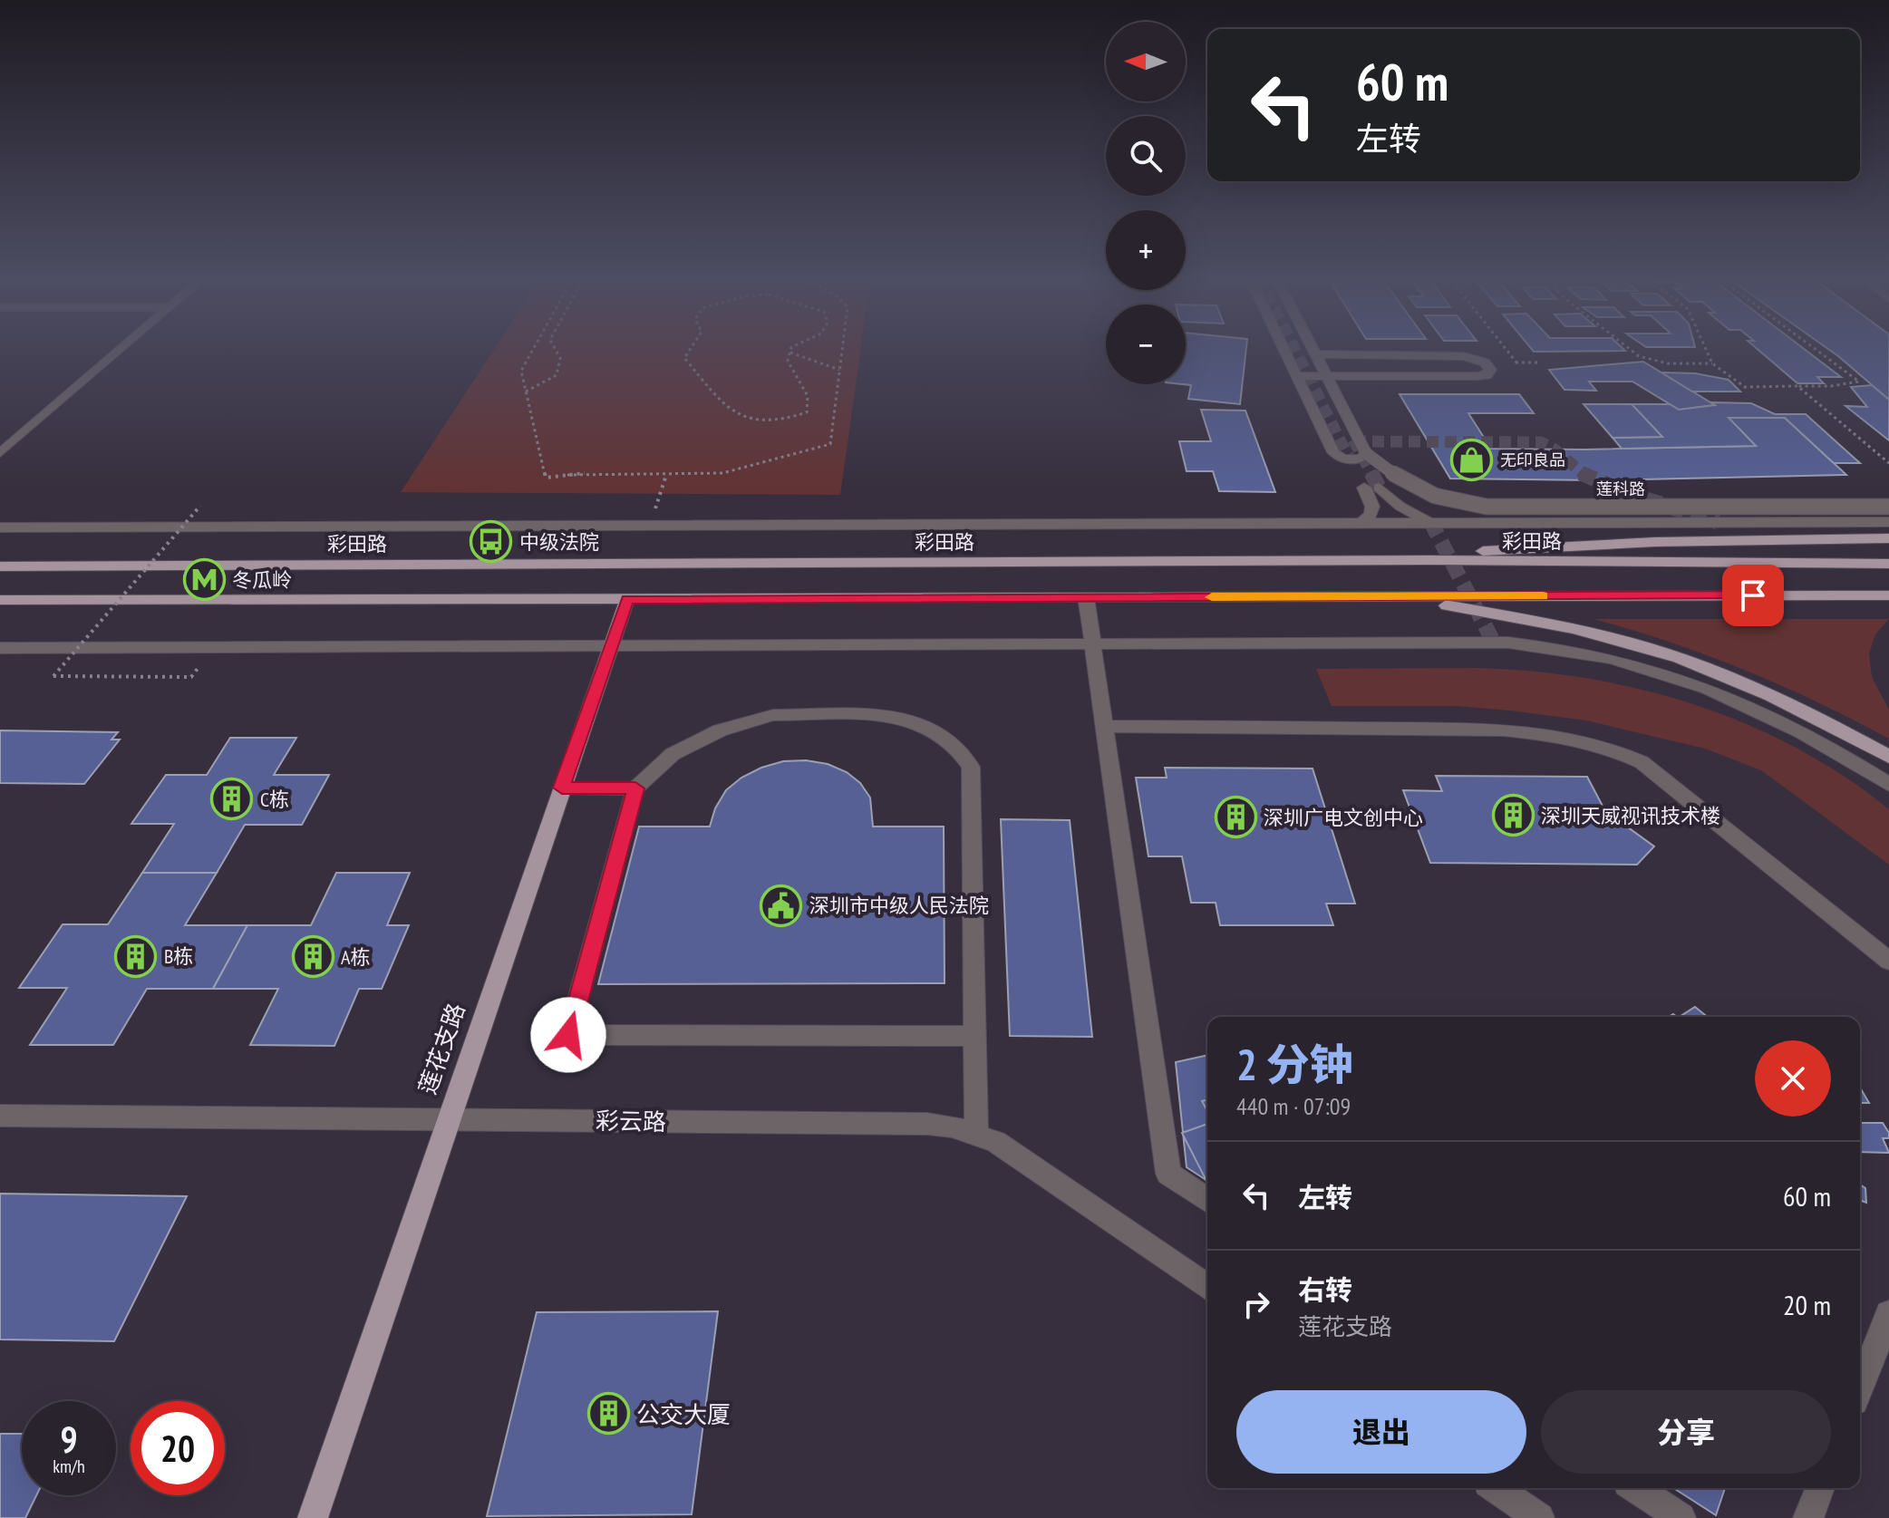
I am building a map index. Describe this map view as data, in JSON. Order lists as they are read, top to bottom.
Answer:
{
  "streets": {
    "main road": ["彩田路", "莲花支路"],
    "street": ["莲科路", "彩云路"]
  },
  "crossings": [
    ["莲花支路", "彩云路"]
  ],
  "places": {
    "shop": ["无印良品"],
    "bus stop": ["中级法院"],
    "metro station": ["冬瓜岭"],
    "building": [
      "C栋",
      "深圳天威视讯技术楼",
      "深圳广电文创中心",
      "B栋",
      "A栋",
      "公交大厦"
    ],
    "public building": ["深圳市中级人民法院"]
  },
  "north": "left",
  "page": {
    "map_buttons": ["+", "−"],
    "turn": ["60 m", "左转"],
    "heading": ["2 分钟", "440 m · 07:09"],
    "list": [
      {
        "name": "左转",
        "value": "60 m"
      },
      {
        "name": "右转",
        "note": "莲花支路",
        "value": "20 m"
      }
    ],
    "buttons": ["退出", "分享"],
    "speed": "9 km/h",
    "limit": "20"
  }
}
